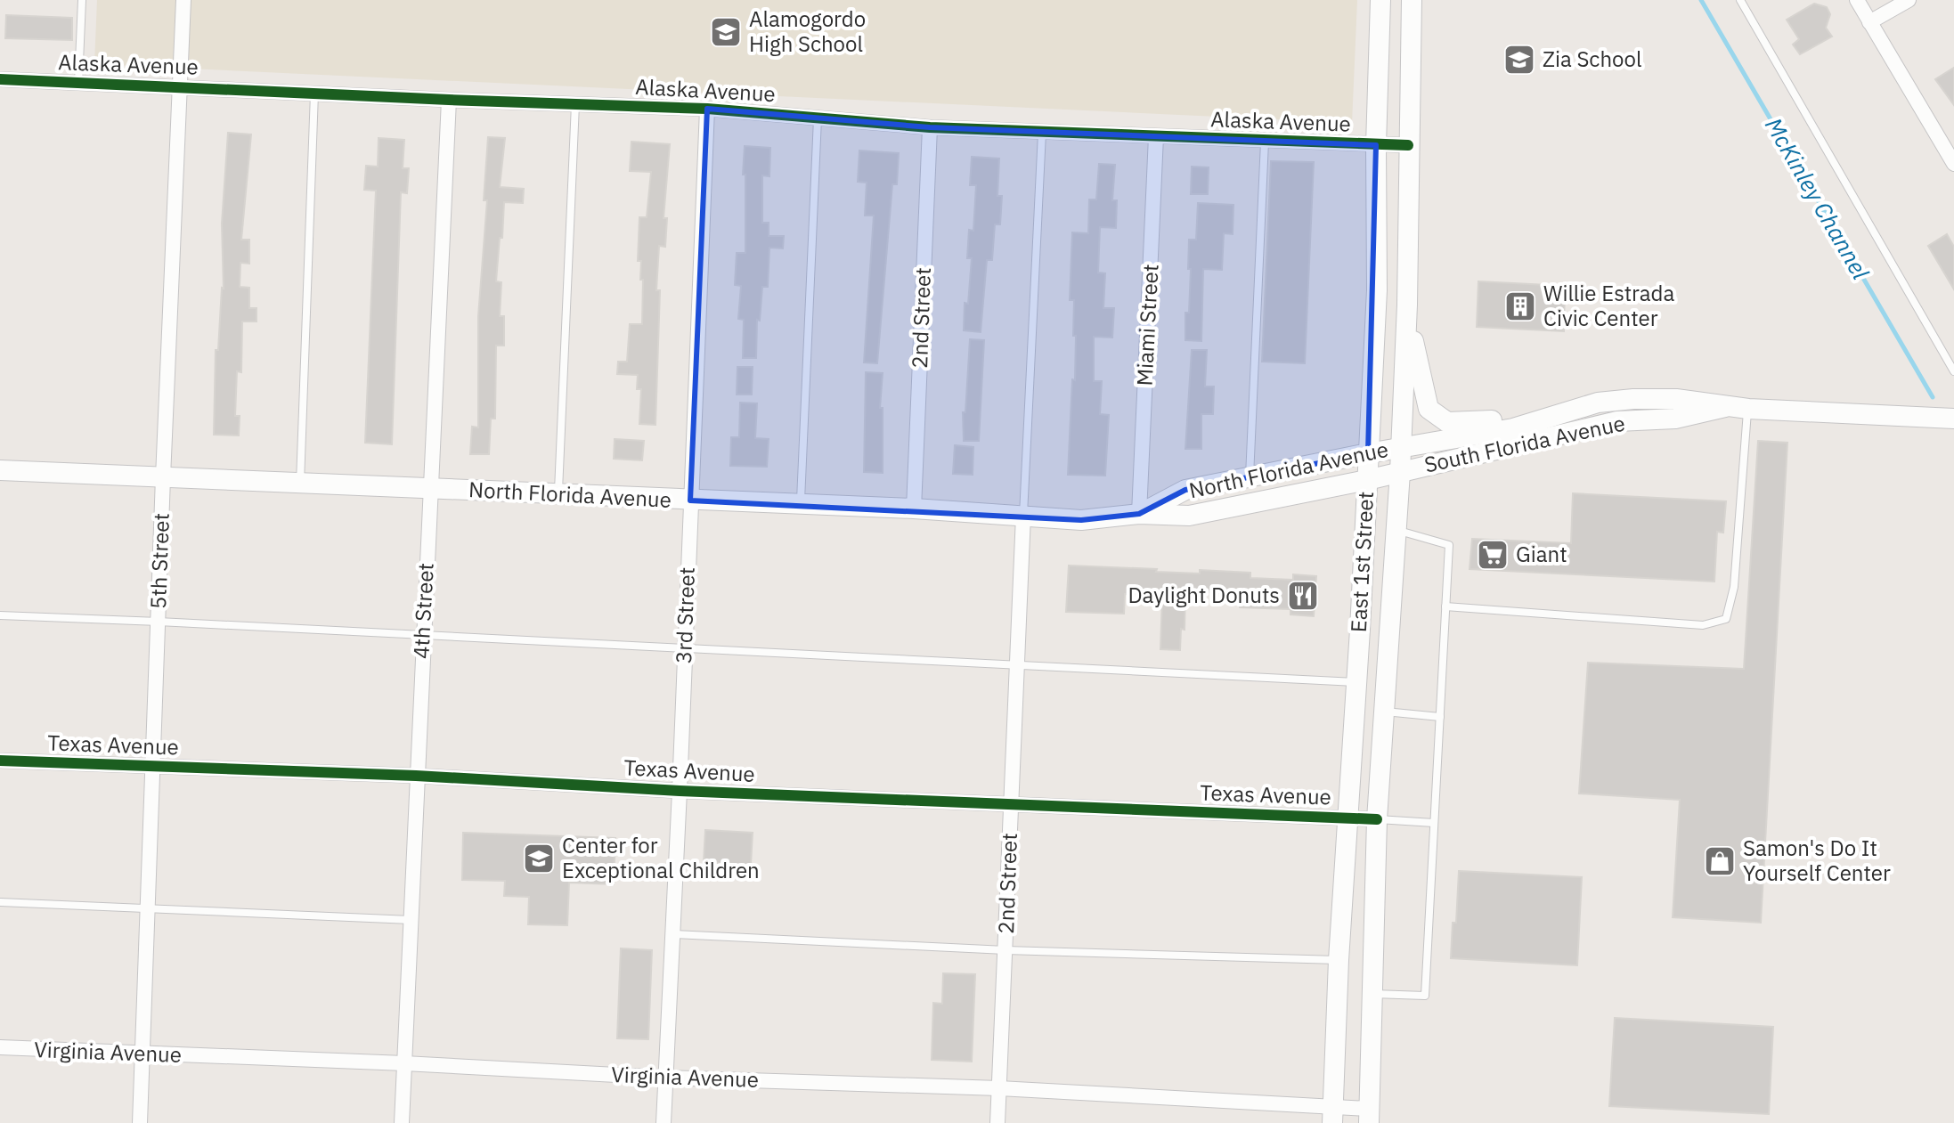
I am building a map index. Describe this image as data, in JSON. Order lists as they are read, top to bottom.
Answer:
{
  "streets": {
    "main road": ["South Florida Avenue", "North Florida Avenue", "East 1st Street"],
    "street": [
      "Alaska Avenue",
      "2nd Street",
      "Miami Street",
      "5th Street",
      "4th Street",
      "3rd Street",
      "Texas Avenue",
      "Virginia Avenue"
    ]
  },
  "crossings": [
    ["Alaska Avenue", "2nd Street"],
    ["Alaska Avenue", "Miami Street"],
    ["Alaska Avenue", "5th Street"],
    ["Alaska Avenue", "East 1st Street"],
    ["Alaska Avenue", "4th Street"],
    ["Alaska Avenue", "3rd Street"],
    ["2nd Street", "North Florida Avenue"],
    ["2nd Street", "Texas Avenue"],
    ["2nd Street", "Virginia Avenue"],
    ["Miami Street", "North Florida Avenue"],
    ["South Florida Avenue", "North Florida Avenue"],
    ["South Florida Avenue", "East 1st Street"],
    ["North Florida Avenue", "5th Street"],
    ["North Florida Avenue", "East 1st Street"],
    ["North Florida Avenue", "4th Street"],
    ["North Florida Avenue", "3rd Street"],
    ["5th Street", "Texas Avenue"],
    ["5th Street", "Virginia Avenue"],
    ["East 1st Street", "Texas Avenue"],
    ["East 1st Street", "Virginia Avenue"],
    ["4th Street", "Texas Avenue"],
    ["4th Street", "Virginia Avenue"],
    ["3rd Street", "Texas Avenue"],
    ["3rd Street", "Virginia Avenue"]
  ],
  "water": ["McKinley Channel"],
  "places": {
    "school or university": ["Alamogordo High School", "Zia School", "Center for Exceptional Children"],
    "building": ["Willie Estrada Civic Center"],
    "supermarket": ["Giant"],
    "restaurant": ["Daylight Donuts"],
    "shop": ["Samon's Do It Yourself Center"]
  }
}
